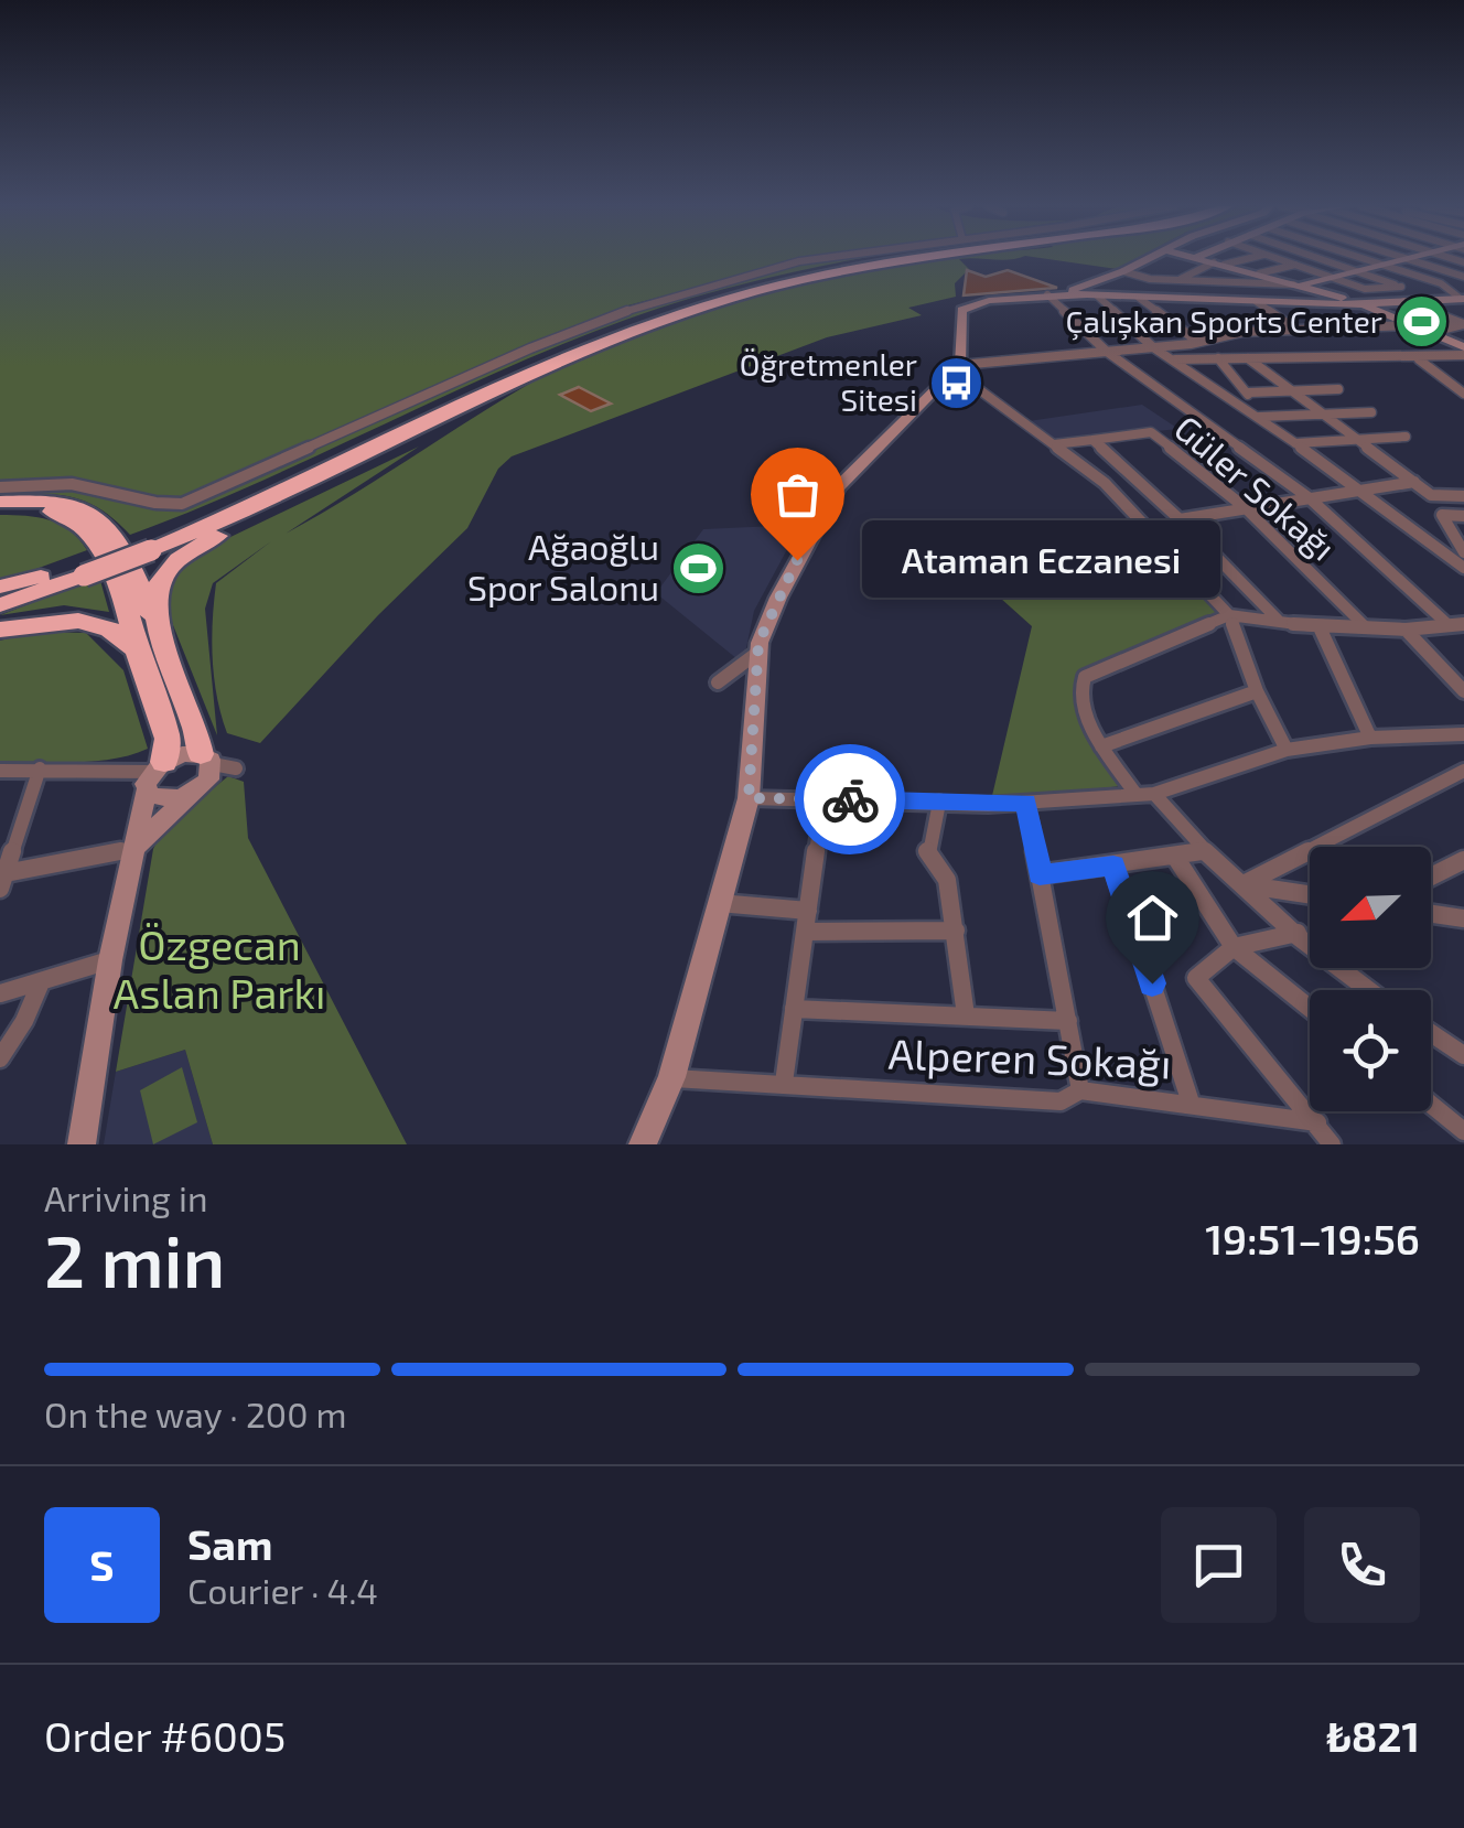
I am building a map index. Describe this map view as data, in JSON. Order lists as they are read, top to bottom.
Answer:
{
  "streets": {
    "street": ["Güler Sokağı", "Alperen Sokağı"]
  },
  "parks": ["Özgecan Aslan Parkı"],
  "places": {
    "sports": ["Çalışkan Sports Center", "Ağaoğlu Spor Salonu"],
    "bus stop": ["Öğretmenler Sitesi"],
    "other": ["Ataman Eczanesi"]
  },
  "north": "bottom left",
  "page": {
    "bubble": "Ataman Eczanesi",
    "heading": ["2 min", "Arriving in", "19:51–19:56"],
    "panel": [
      "Sam",
      "Courier · 4.4",
      "Order #6005",
      "₺821"
    ],
    "bar": "On the way · 200 m",
    "round": "S"
  }
}
